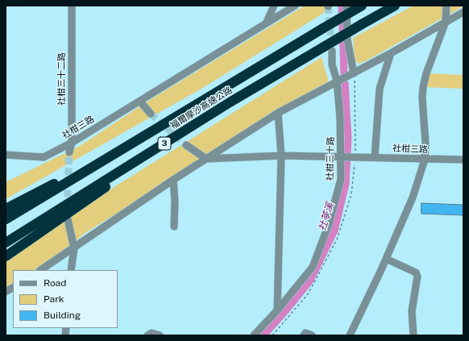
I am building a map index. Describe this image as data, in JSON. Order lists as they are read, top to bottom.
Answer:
{
  "streets": {
    "highway": ["福爾摩沙高速公路", "3"],
    "street": ["社柑三十二路", "社柑三路", "社柑三十路"]
  },
  "crossings": [
    ["社柑三十二路", "社柑三路"],
    ["福爾摩沙高速公路", "社柑三十路"],
    ["社柑三路", "社柑三十路"]
  ],
  "water": ["社苓溪"],
  "legend": ["Road", "Park", "Building"]
}
